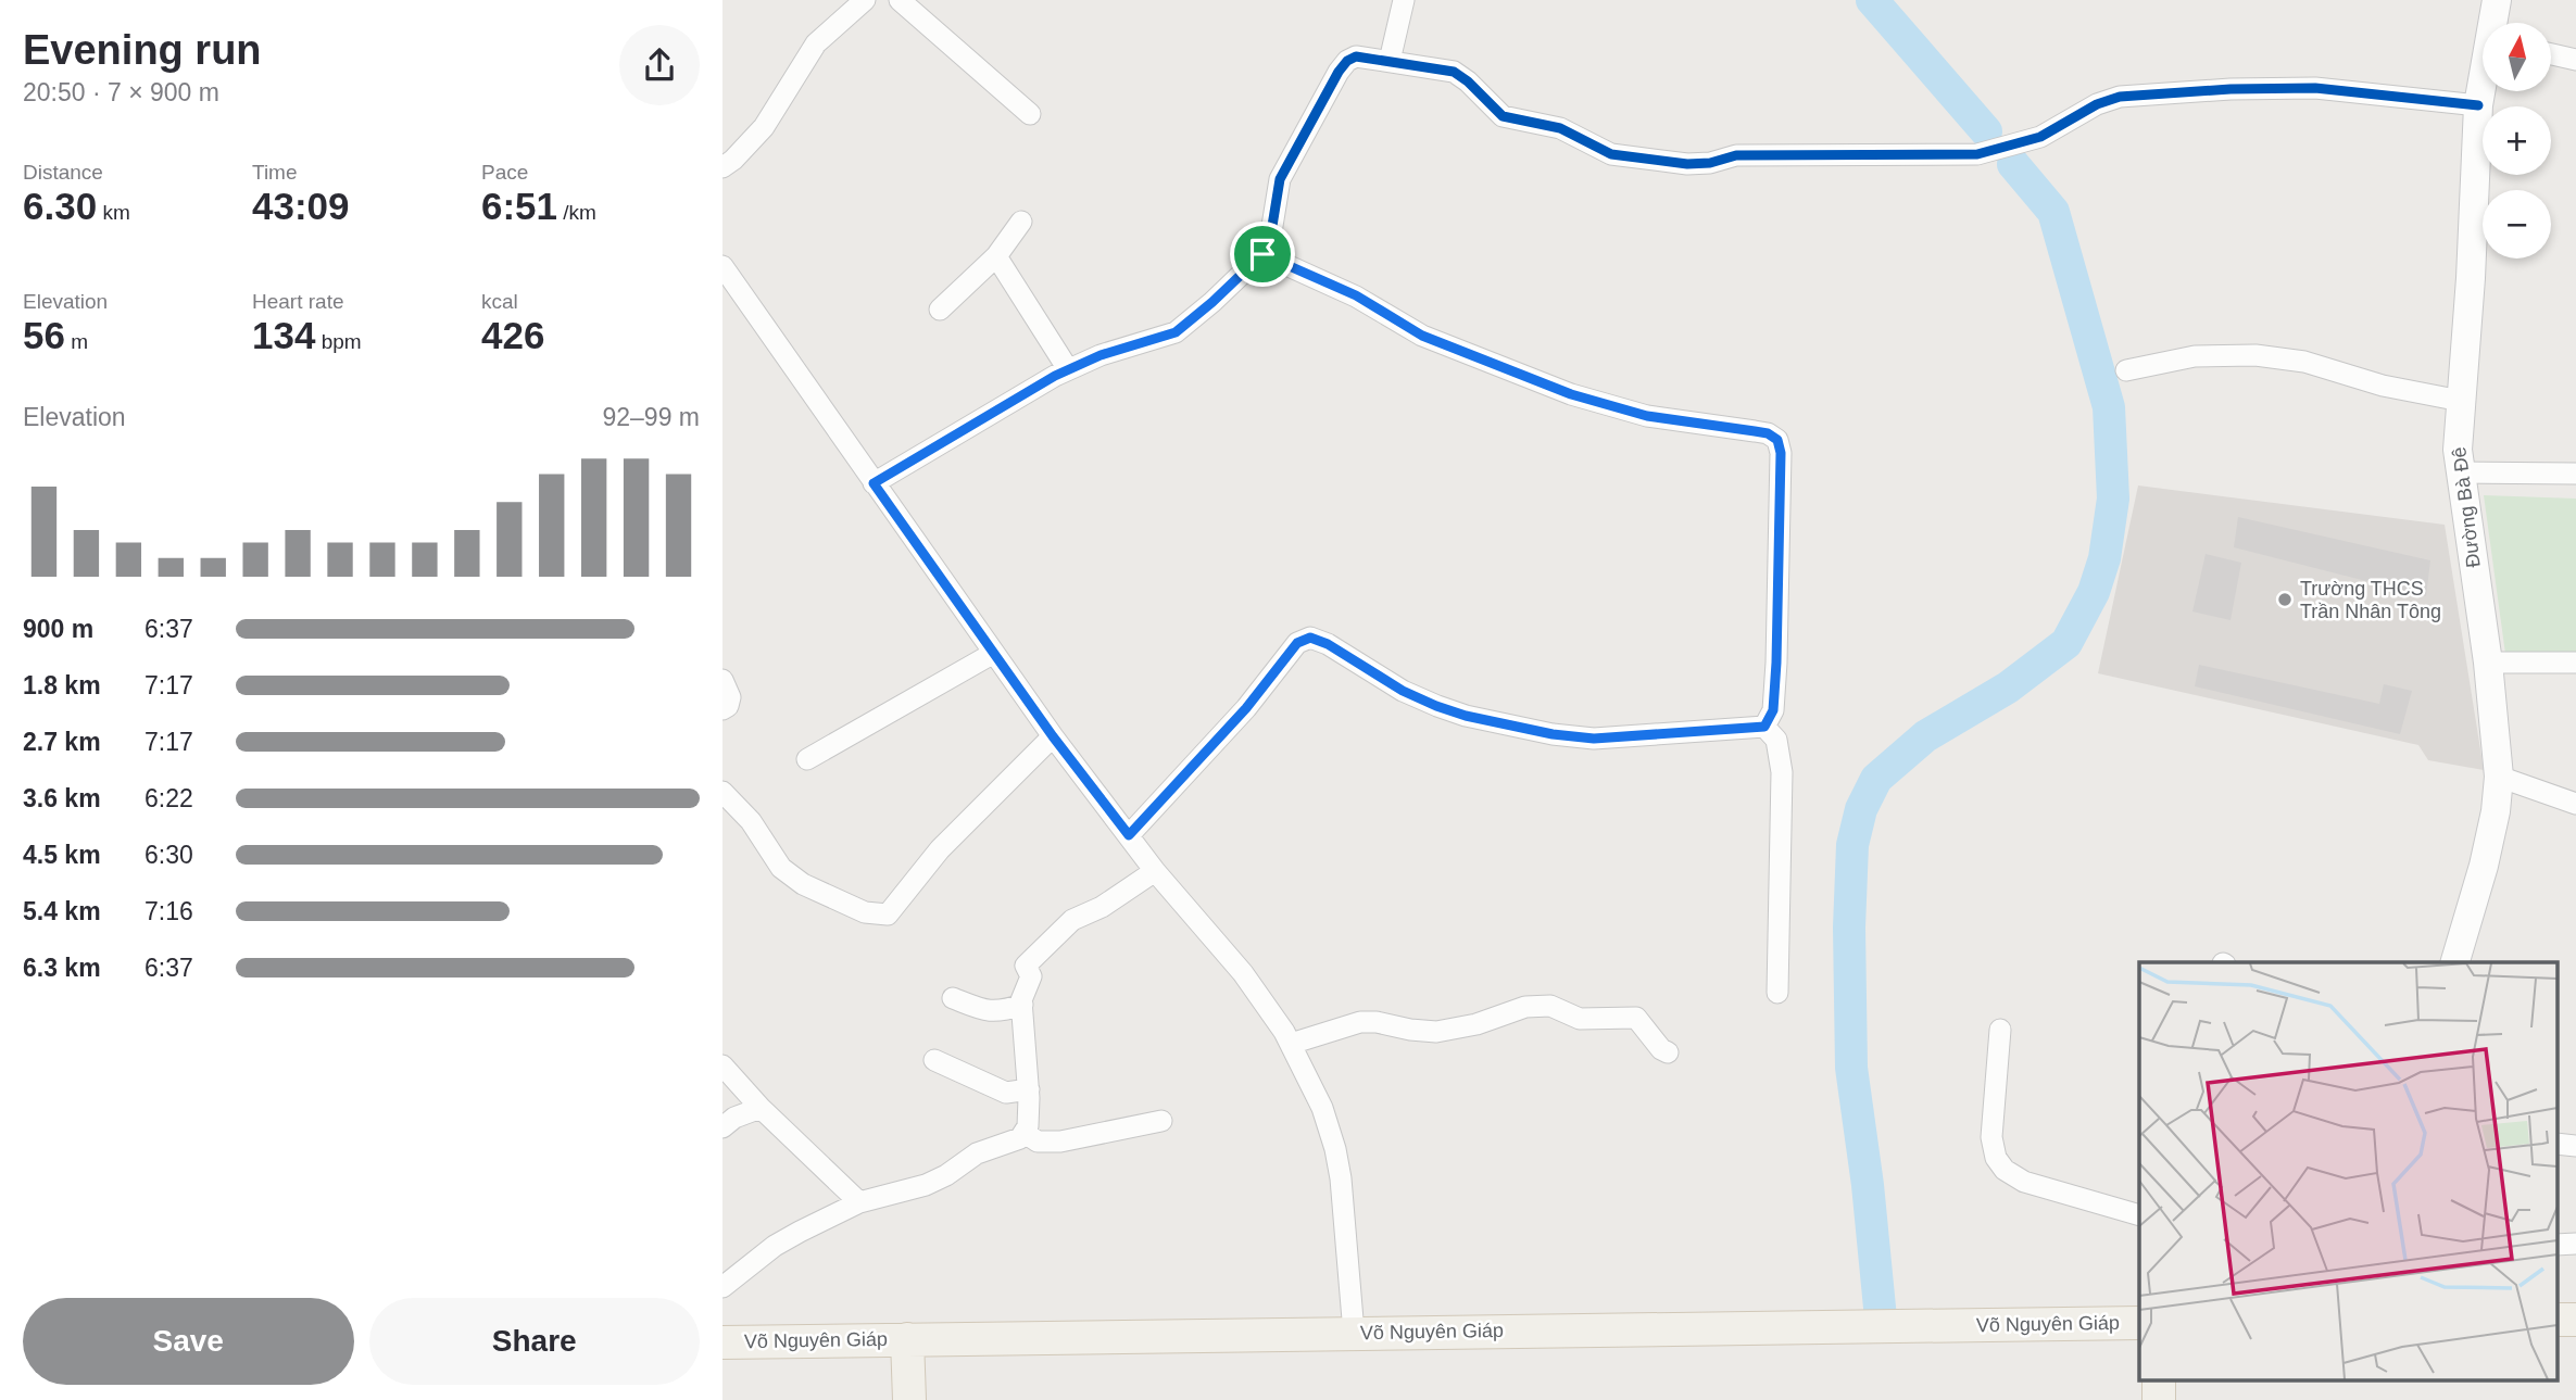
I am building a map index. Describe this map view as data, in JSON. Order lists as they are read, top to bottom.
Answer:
{
  "streets": {
    "main road": ["Võ Nguyên Giáp"],
    "street": ["Đường Bà Đê"]
  },
  "places": ["Trường THCS Trần Nhân Tông"],
  "north": "top",
  "page": {
    "heading": ["Evening run", "20:50 · 7 × 900 m"],
    "map_buttons": ["+", "−"],
    "stats": [
      ["Distance", "6.30 km"],
      ["Time", "43:09"],
      ["Pace", "6:51 /km"],
      ["Elevation", "56 m"],
      ["Heart rate", "134 bpm"],
      ["kcal", "426"]
    ],
    "chart": ["Elevation", "92–99 m"],
    "list": [
      {
        "name": "900 m",
        "note": "6:37"
      },
      {
        "name": "1.8 km",
        "note": "7:17"
      },
      {
        "name": "2.7 km",
        "note": "7:17"
      },
      {
        "name": "3.6 km",
        "note": "6:22"
      },
      {
        "name": "4.5 km",
        "note": "6:30"
      },
      {
        "name": "5.4 km",
        "note": "7:16"
      },
      {
        "name": "6.3 km",
        "note": "6:37"
      }
    ],
    "buttons": ["Save", "Share"]
  }
}
